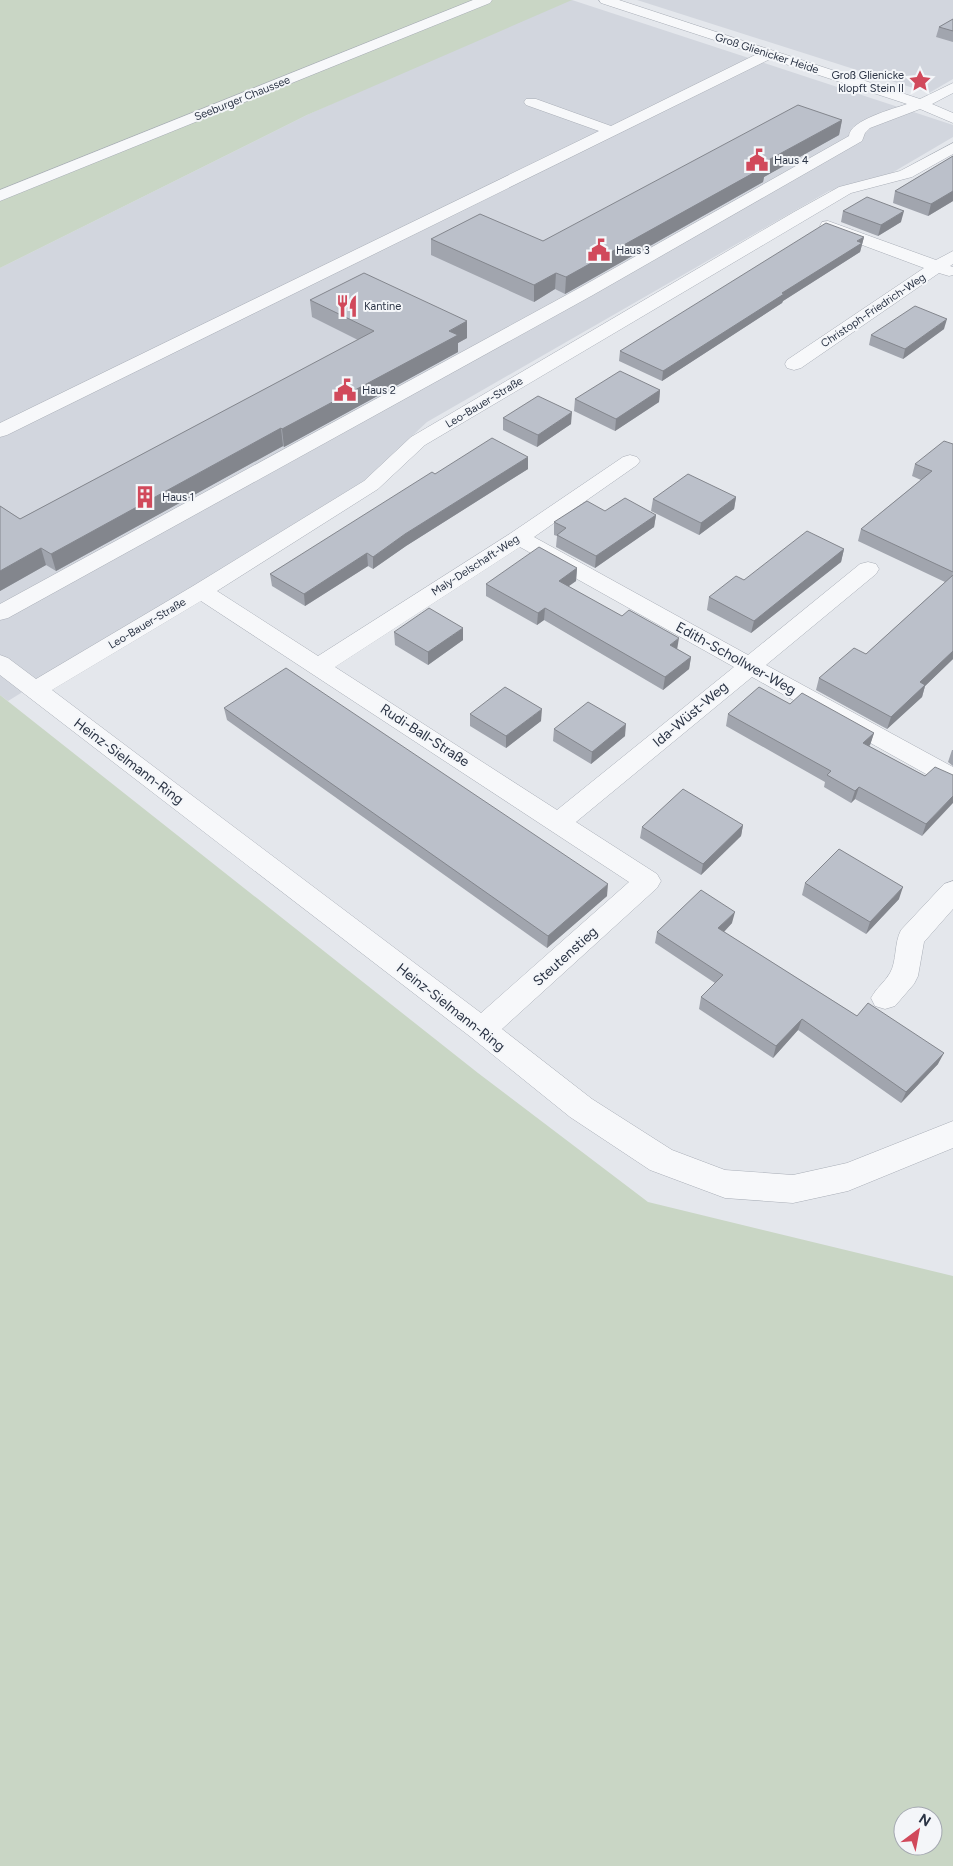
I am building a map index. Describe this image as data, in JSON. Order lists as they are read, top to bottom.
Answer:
{
  "streets": {
    "street": [
      "Groß Glienicker Heide",
      "Seeburger Chaussee",
      "Christoph-Friedrich-Weg",
      "Leo-Bauer-Straße",
      "Maly-Delschaft-Weg",
      "Edith-Schollwer-Weg",
      "Ida-Wüst-Weg",
      "Rudi-Ball-Straße",
      "Heinz-Sielmann-Ring",
      "Steutenstieg"
    ]
  },
  "crossings": [
    ["Leo-Bauer-Straße", "Rudi-Ball-Straße"],
    ["Leo-Bauer-Straße", "Heinz-Sielmann-Ring"],
    ["Maly-Delschaft-Weg", "Edith-Schollwer-Weg"],
    ["Maly-Delschaft-Weg", "Rudi-Ball-Straße"],
    ["Edith-Schollwer-Weg", "Ida-Wüst-Weg"],
    ["Ida-Wüst-Weg", "Rudi-Ball-Straße"],
    ["Rudi-Ball-Straße", "Steutenstieg"],
    ["Heinz-Sielmann-Ring", "Steutenstieg"]
  ],
  "places": {
    "place": ["Groß Glienicke klopft Stein II"],
    "public building": ["Haus 4", "Haus 3", "Haus 2"],
    "restaurant": ["Kantine"],
    "building": ["Haus 1"]
  },
  "north": "top right"
}
